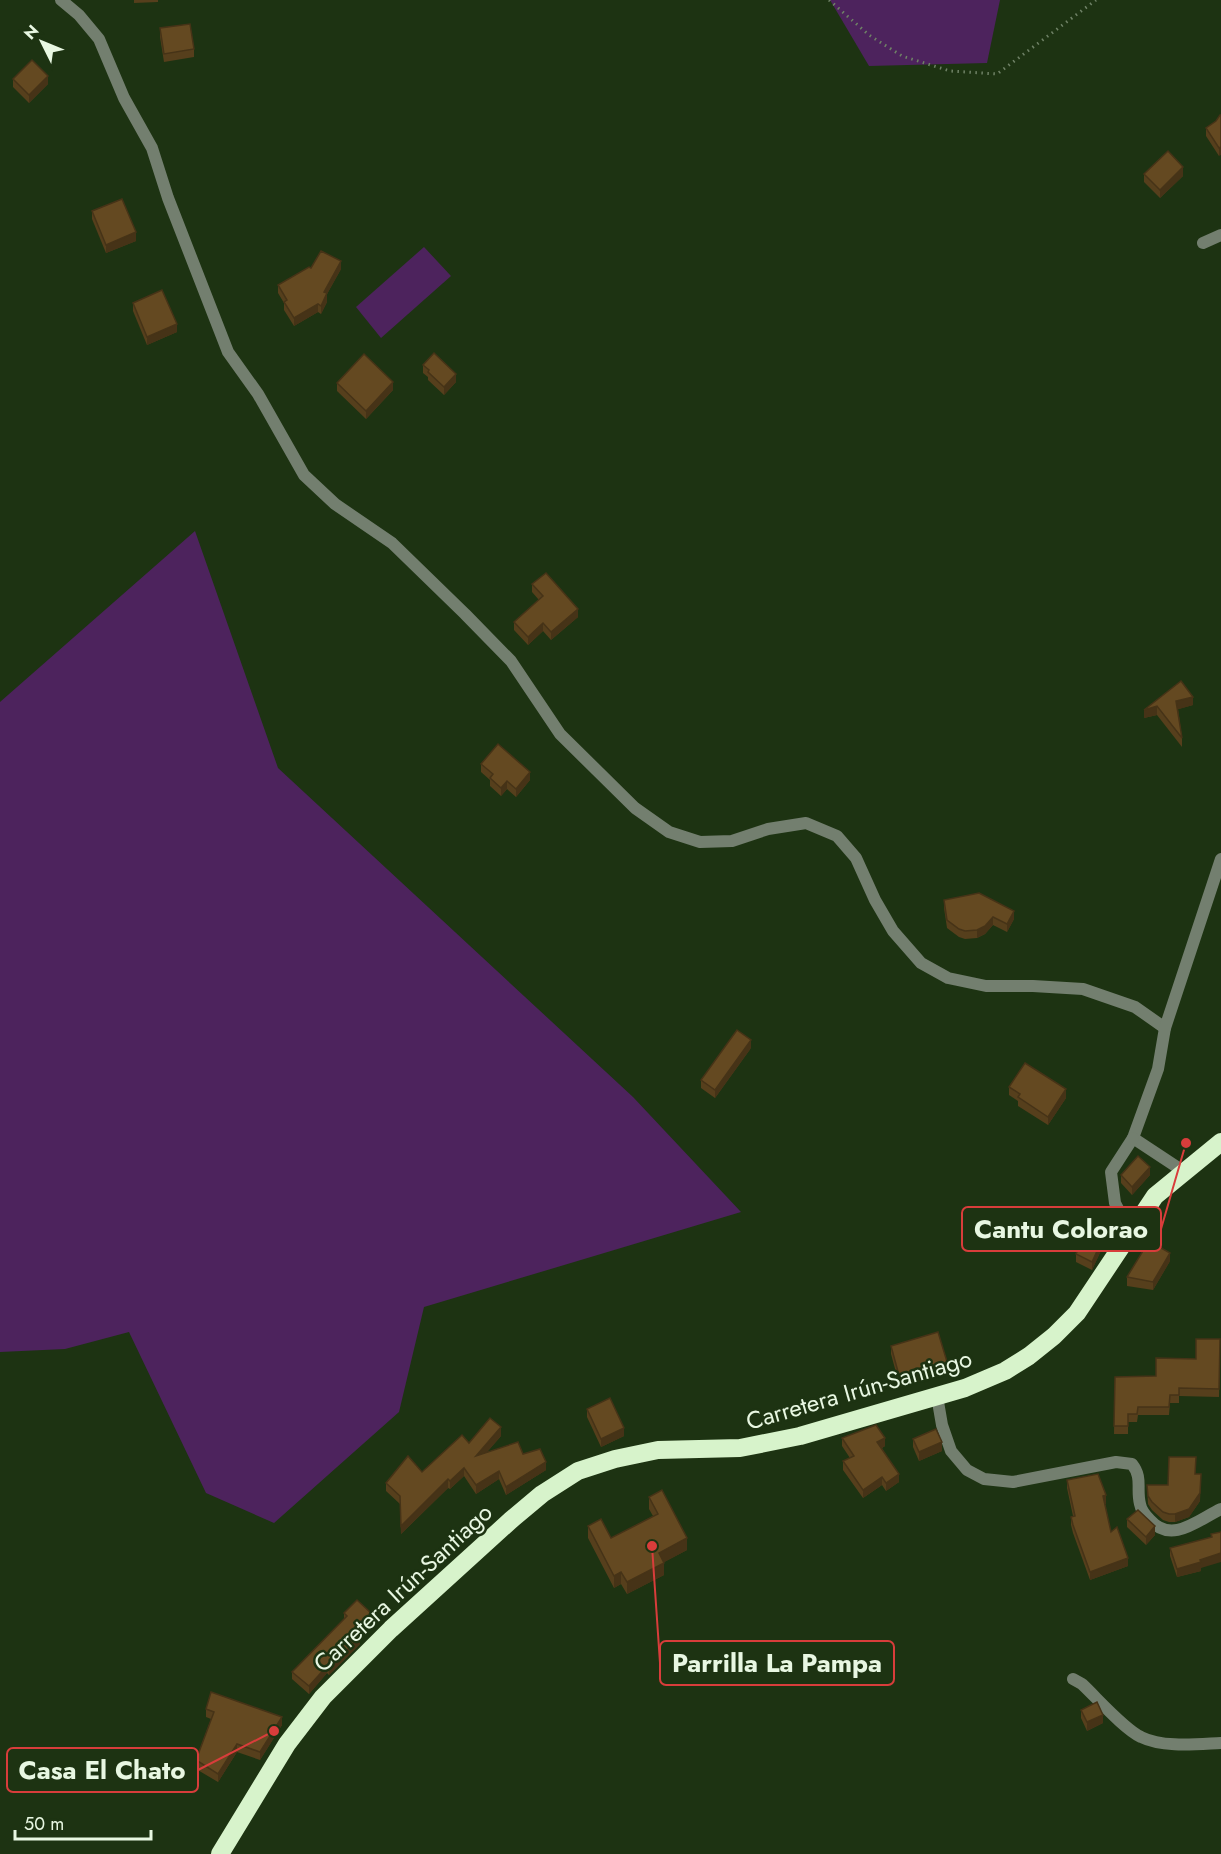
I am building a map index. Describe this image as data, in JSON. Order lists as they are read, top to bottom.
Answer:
{
  "streets": {
    "highway": ["Carretera Irún-Santiago"]
  },
  "places": ["Cantu Colorao", "Parrilla La Pampa", "Casa El Chato"],
  "scale_bar": "50 m",
  "north": "top left"
}
